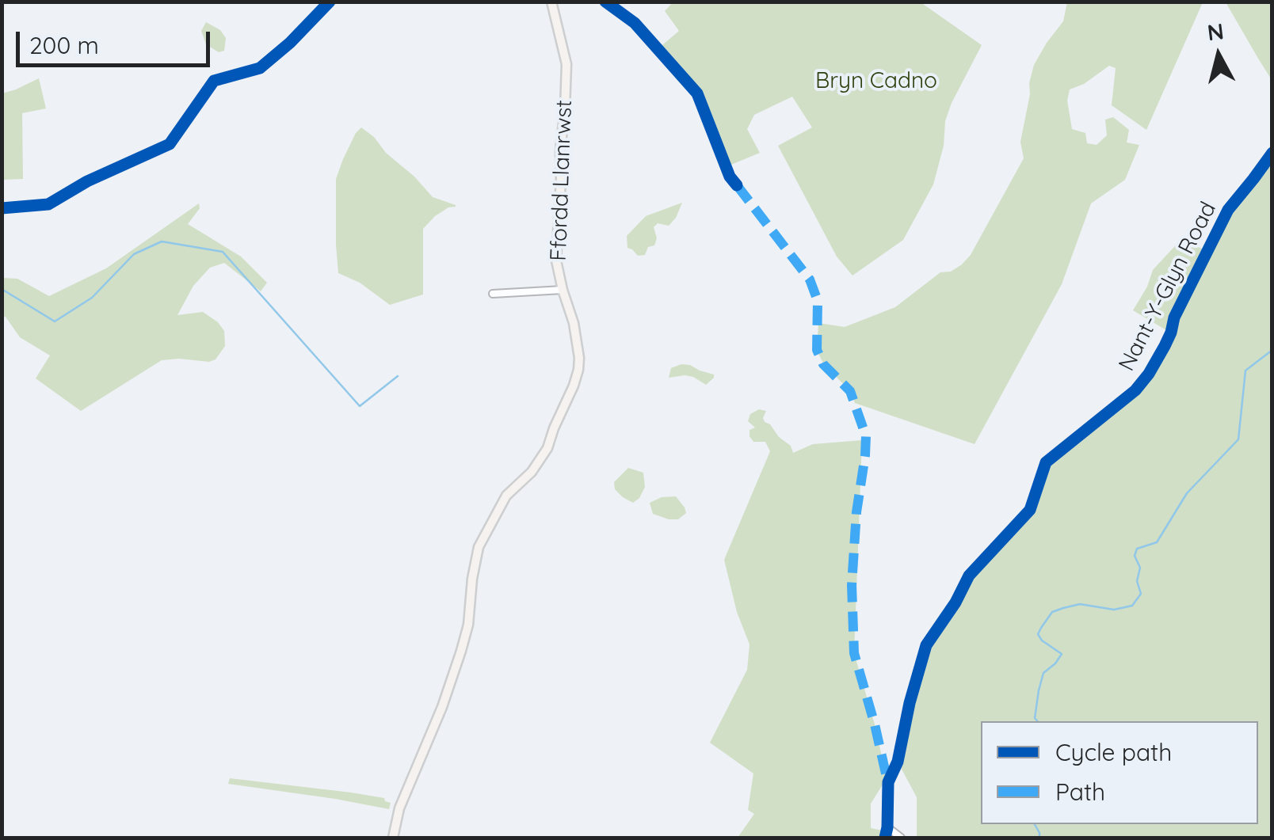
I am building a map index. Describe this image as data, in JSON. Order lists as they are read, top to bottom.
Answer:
{
  "streets": {
    "main road": ["Ffordd Llanrwst"],
    "street": ["Nant-Y-Glyn Road"]
  },
  "parks": ["Bryn Cadno"],
  "legend": ["Cycle path", "Path"],
  "scale_bar": "200 m",
  "north": "top"
}
